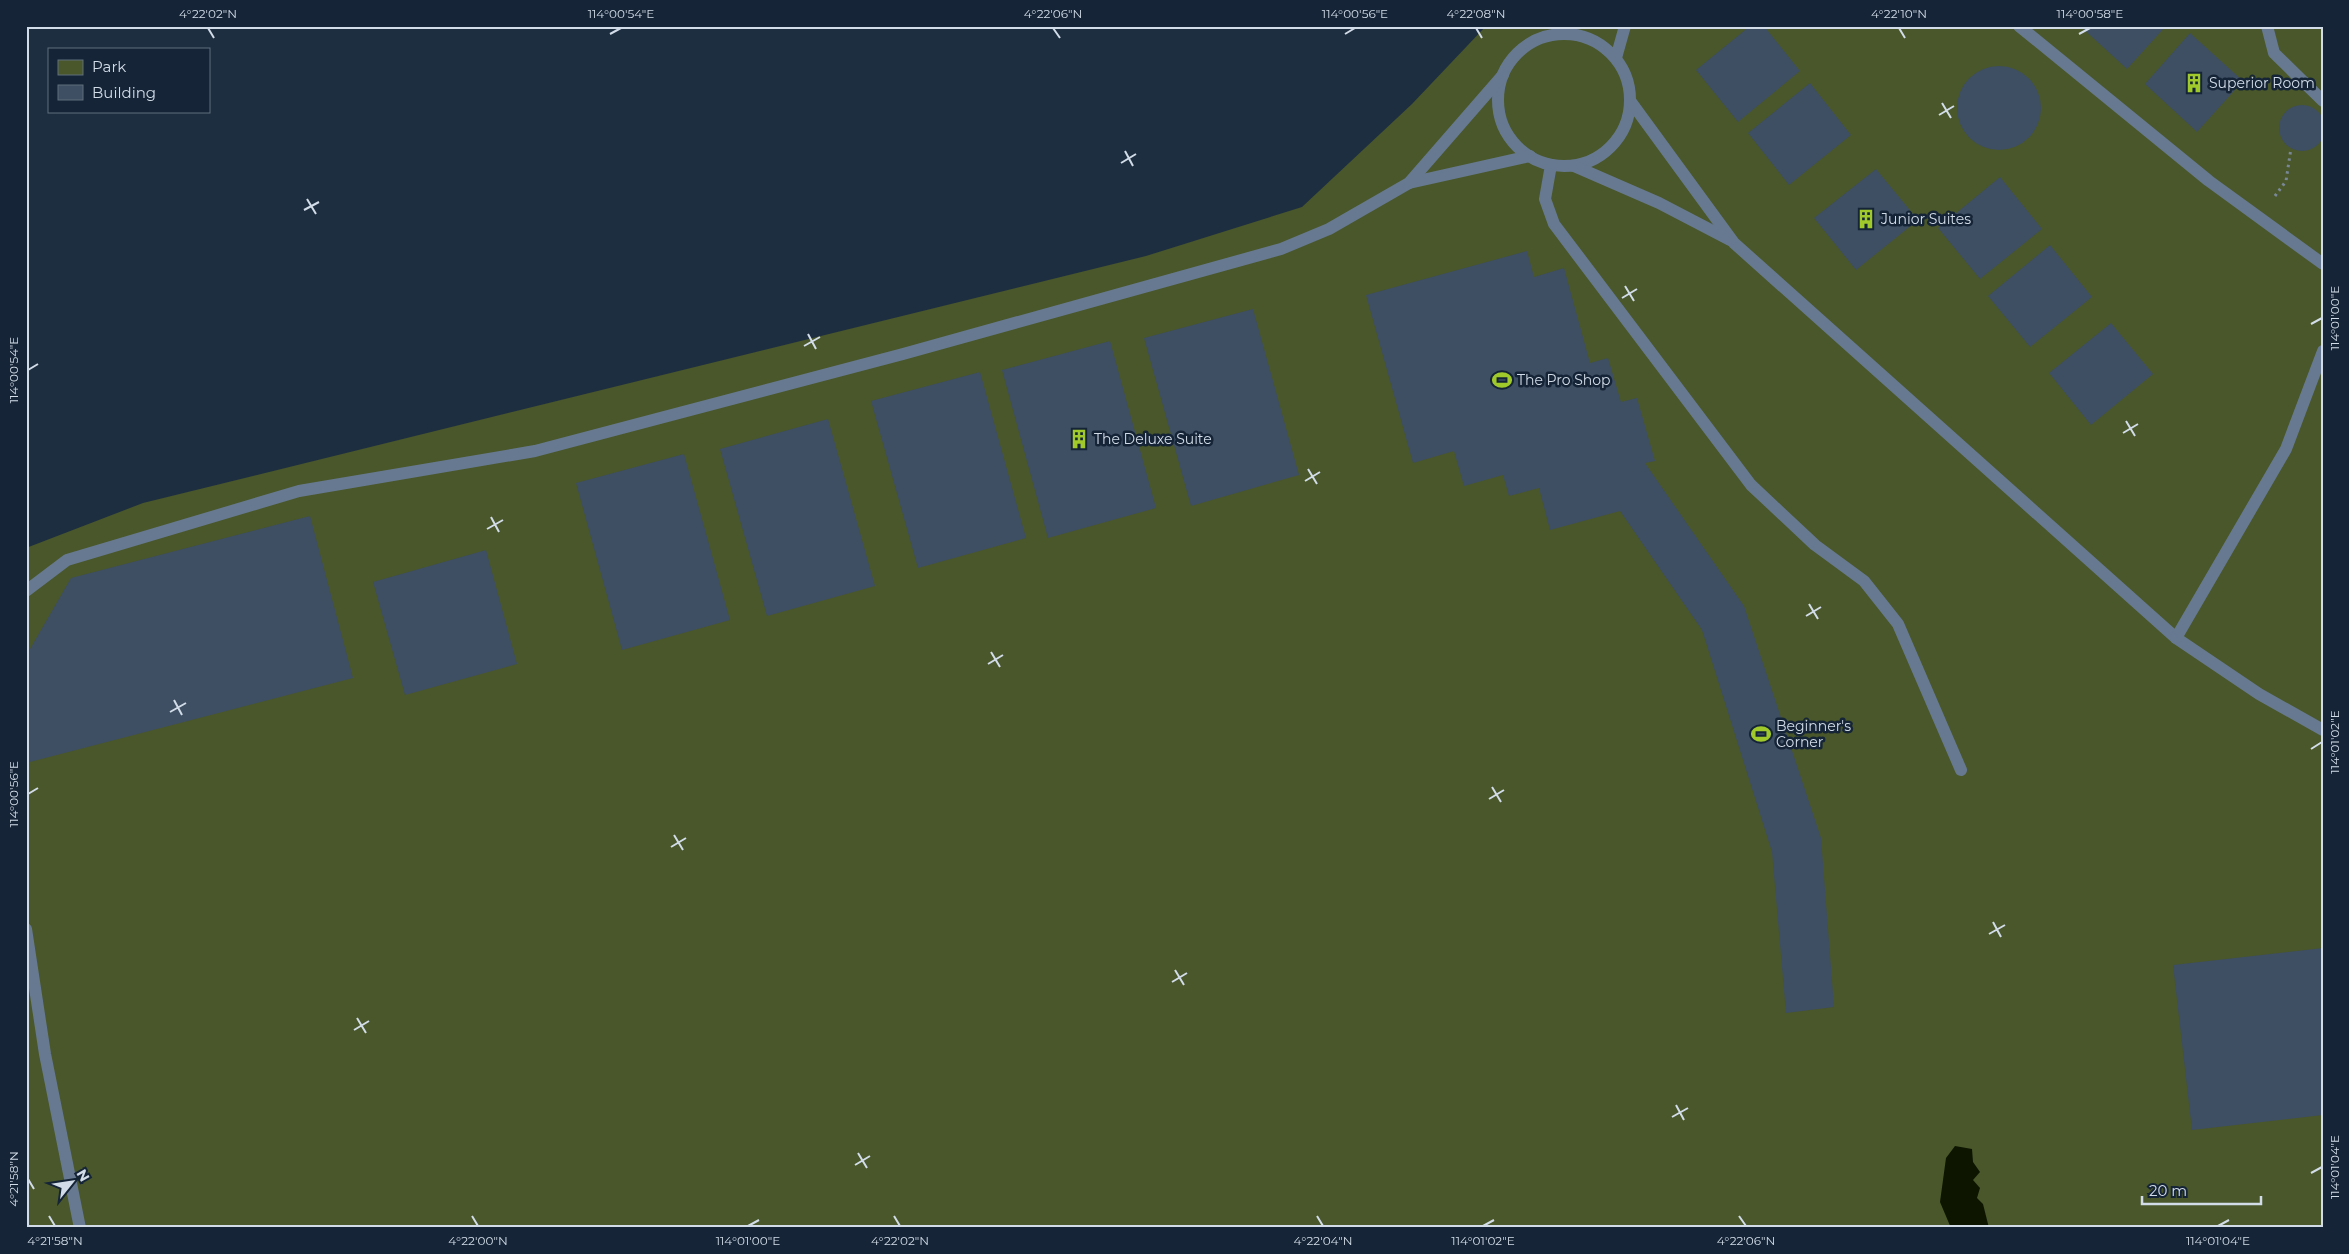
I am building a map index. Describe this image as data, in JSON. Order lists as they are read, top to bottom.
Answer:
{
  "places": {
    "building": ["Superior Room", "Junior Suites", "The Deluxe Suite"],
    "sports": ["The Pro Shop", "Beginner's Corner"]
  },
  "legend": ["Park", "Building"],
  "scale_bar": "20 m",
  "north": "top right",
  "coordinates": [
    "4°22'02\"N",
    "114°00'54\"E",
    "4°22'06\"N",
    "114°00'56\"E",
    "4°22'08\"N",
    "4°22'10\"N",
    "114°00'58\"E",
    "114°01'00\"E",
    "114°01'02\"E",
    "114°01'04\"E",
    "4°21'58\"N",
    "4°22'00\"N",
    "4°22'04\"N"
  ]
}
